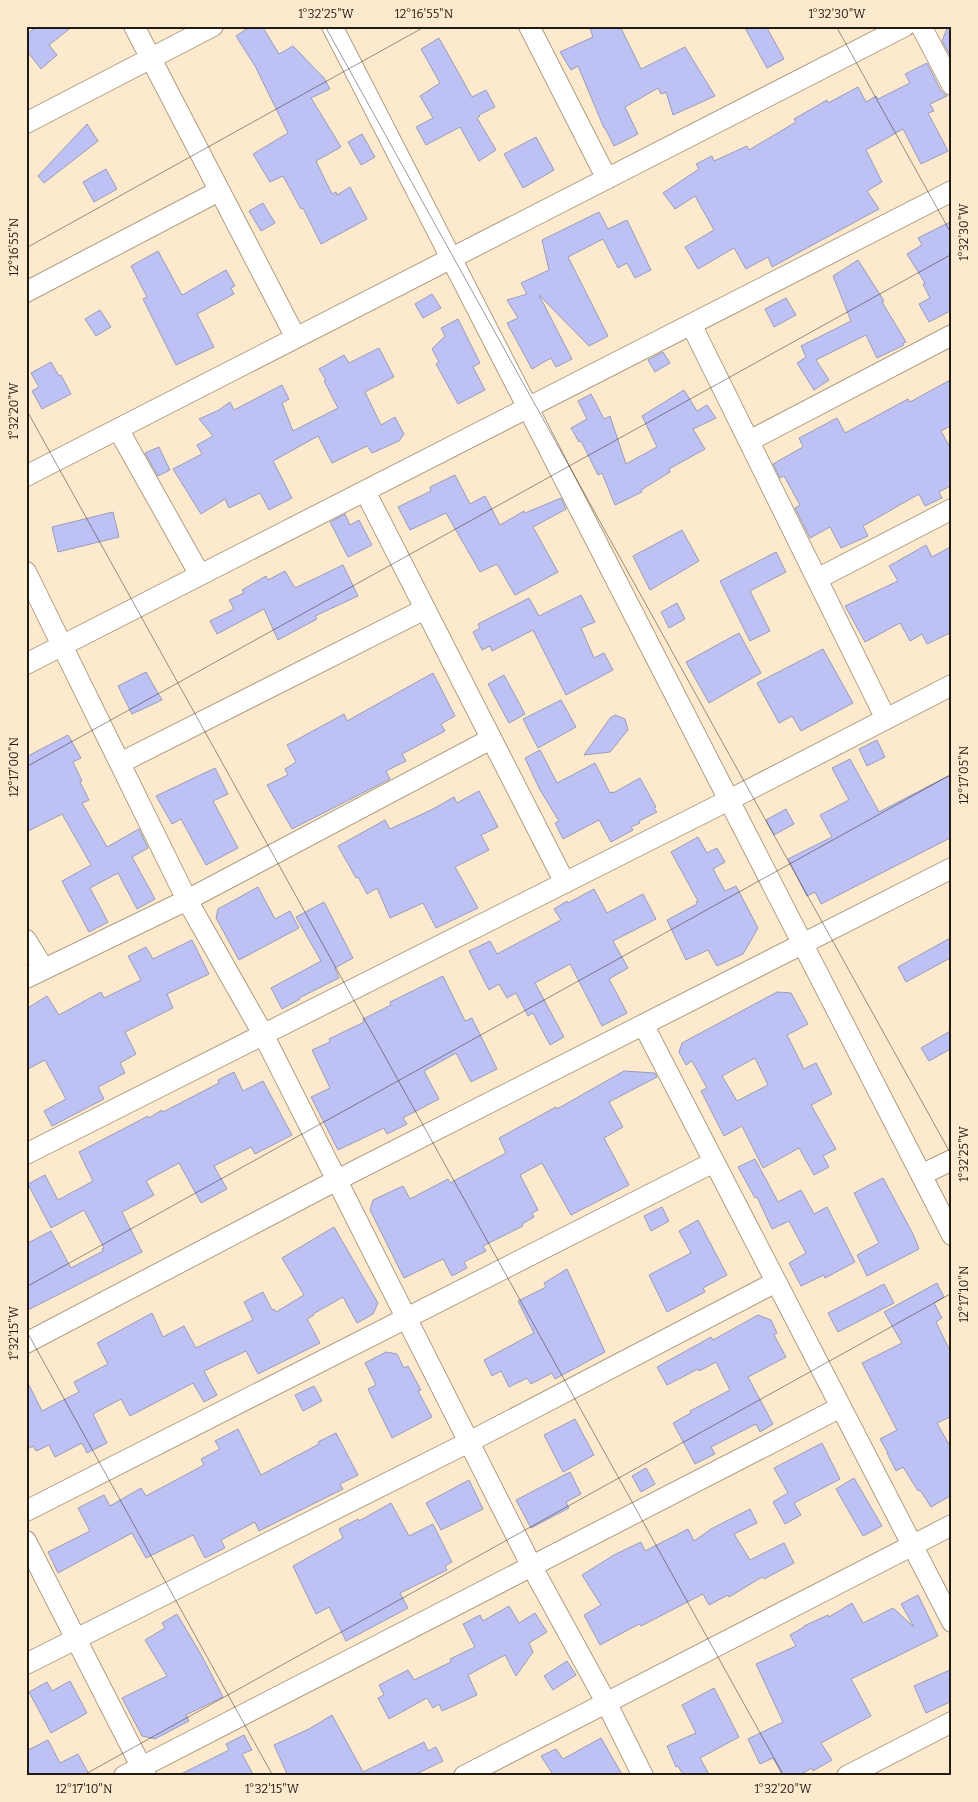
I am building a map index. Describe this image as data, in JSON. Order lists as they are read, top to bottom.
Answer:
{
  "coordinates": [
    "1°32'25\"W",
    "12°16'55\"N",
    "1°32'30\"W",
    "1°32'20\"W",
    "12°17'00\"N",
    "12°17'05\"N",
    "12°17'10\"N",
    "1°32'15\"W"
  ]
}
